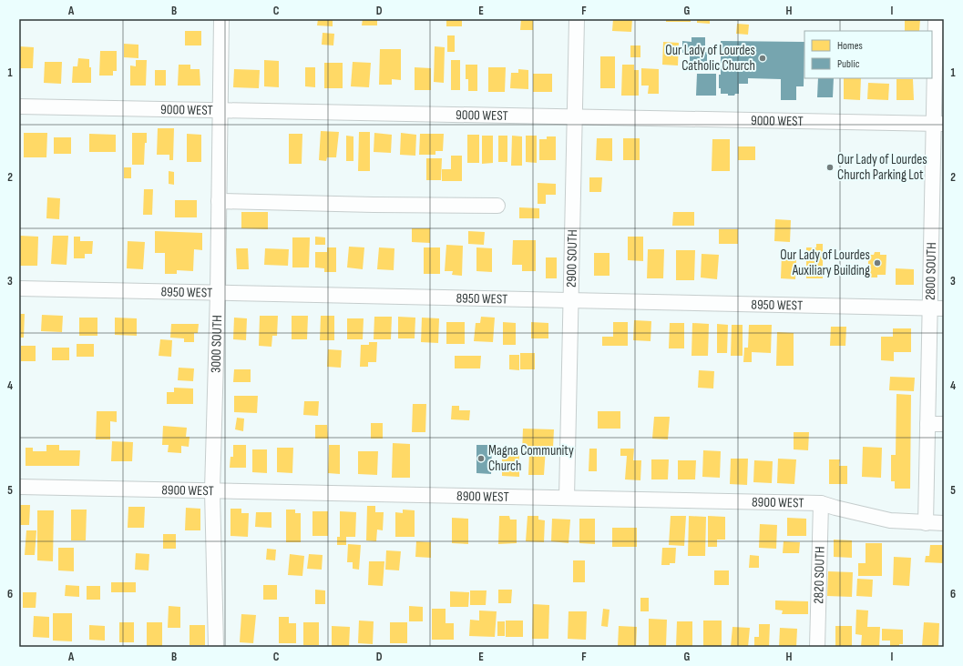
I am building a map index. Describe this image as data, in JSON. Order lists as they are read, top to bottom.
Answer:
{
  "streets": {
    "street": [
      "9000 WEST",
      "2900 SOUTH",
      "2800 SOUTH",
      "8950 WEST",
      "3000 SOUTH",
      "8900 WEST",
      "2820 SOUTH"
    ]
  },
  "crossings": [
    ["9000 WEST", "2900 SOUTH"],
    ["9000 WEST", "2800 SOUTH"],
    ["9000 WEST", "3000 SOUTH"],
    ["2900 SOUTH", "8950 WEST"],
    ["2900 SOUTH", "8900 WEST"],
    ["2800 SOUTH", "8950 WEST"],
    ["2800 SOUTH", "8900 WEST"],
    ["8950 WEST", "3000 SOUTH"],
    ["3000 SOUTH", "8900 WEST"],
    ["8900 WEST", "2820 SOUTH"]
  ],
  "places": [
    "Our Lady of Lourdes Catholic Church",
    "Our Lady of Lourdes Church Parking Lot",
    "Our Lady of Lourdes Auxiliary Building",
    "Magna Community Church"
  ],
  "legend": ["Homes", "Public"],
  "grid": {
    "columns": [
      "A",
      "B",
      "C",
      "D",
      "E",
      "F",
      "G",
      "H",
      "I"
    ],
    "rows": [
      "1",
      "2",
      "3",
      "4",
      "5",
      "6"
    ]
  }
}
